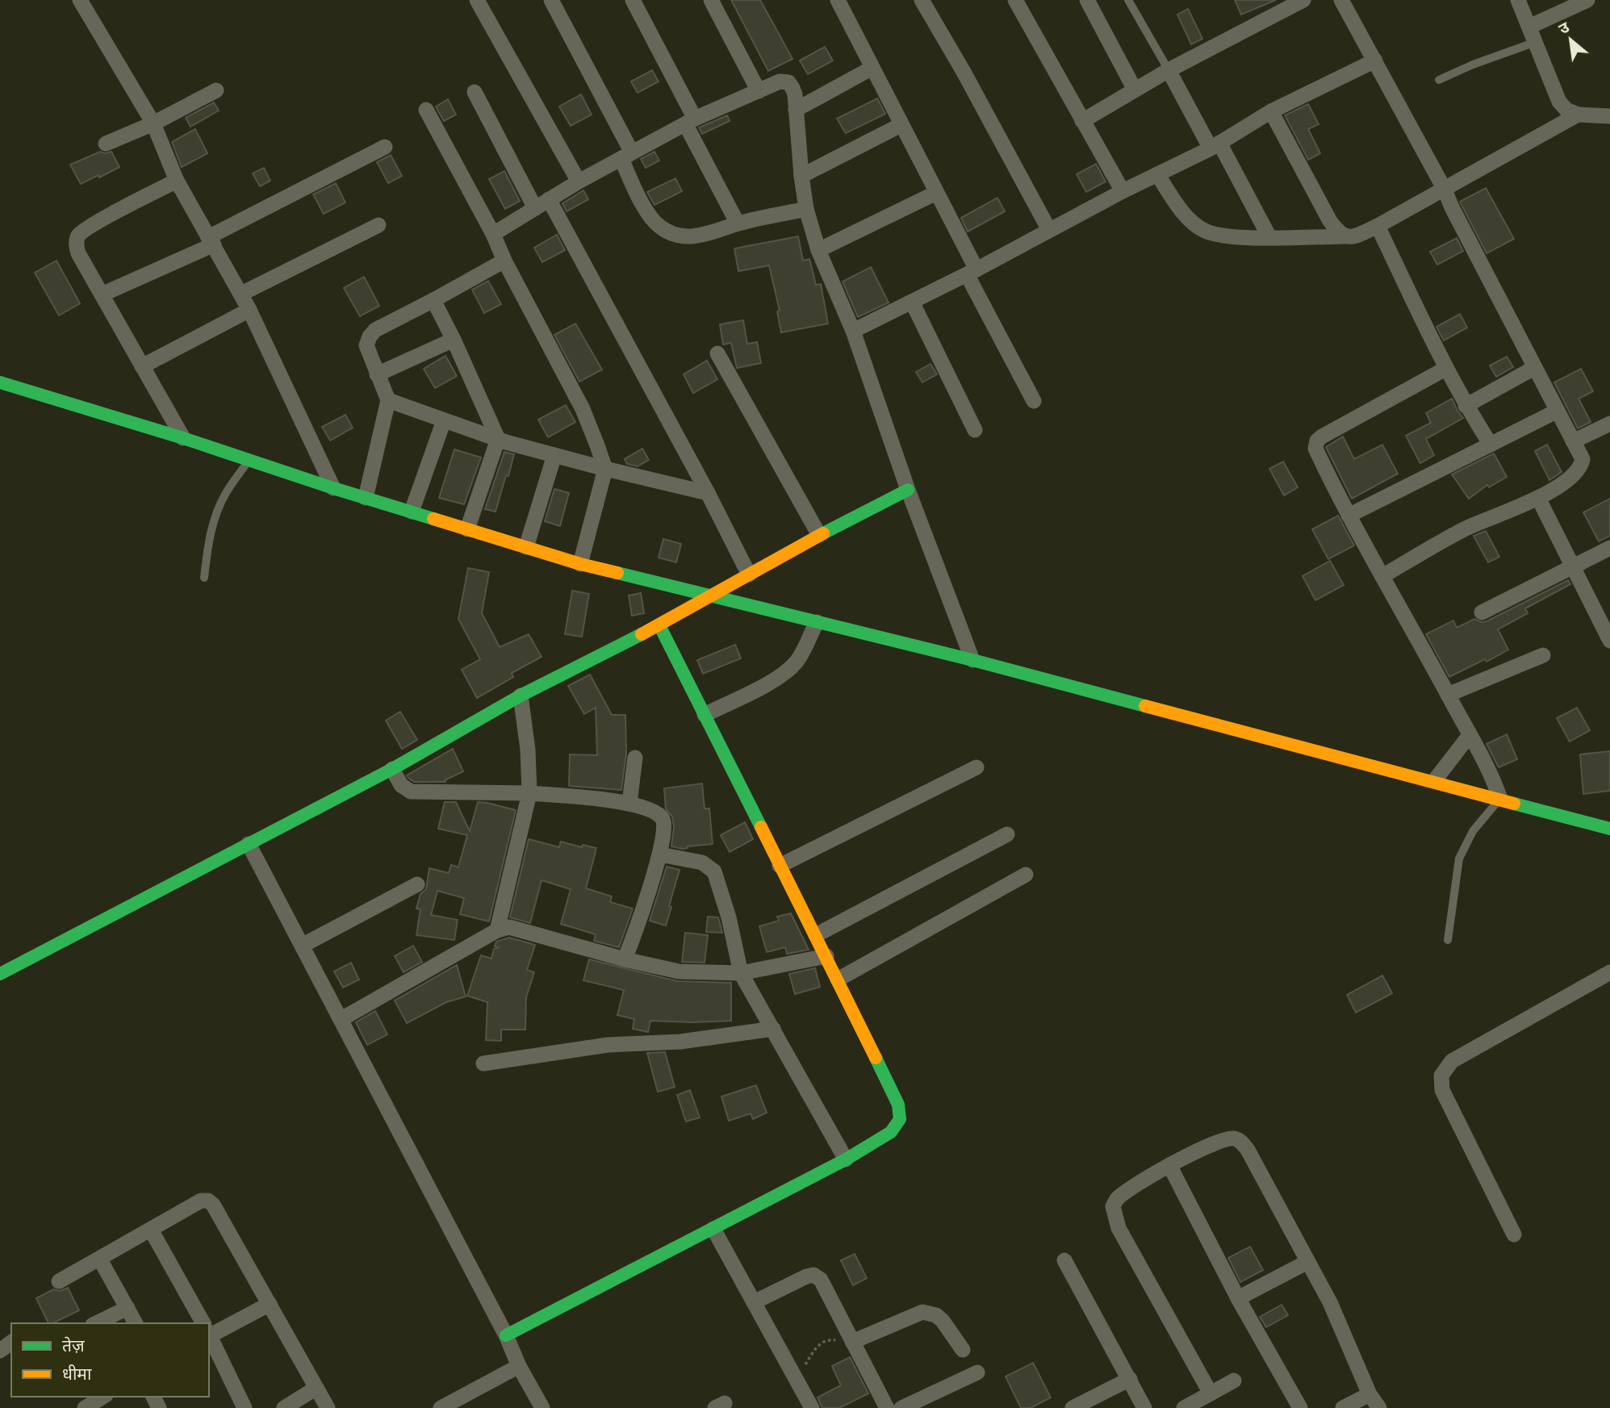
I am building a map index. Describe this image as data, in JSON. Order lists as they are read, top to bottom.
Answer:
{
  "legend": ["तेज़", "धीमा"],
  "north": "top left"
}
